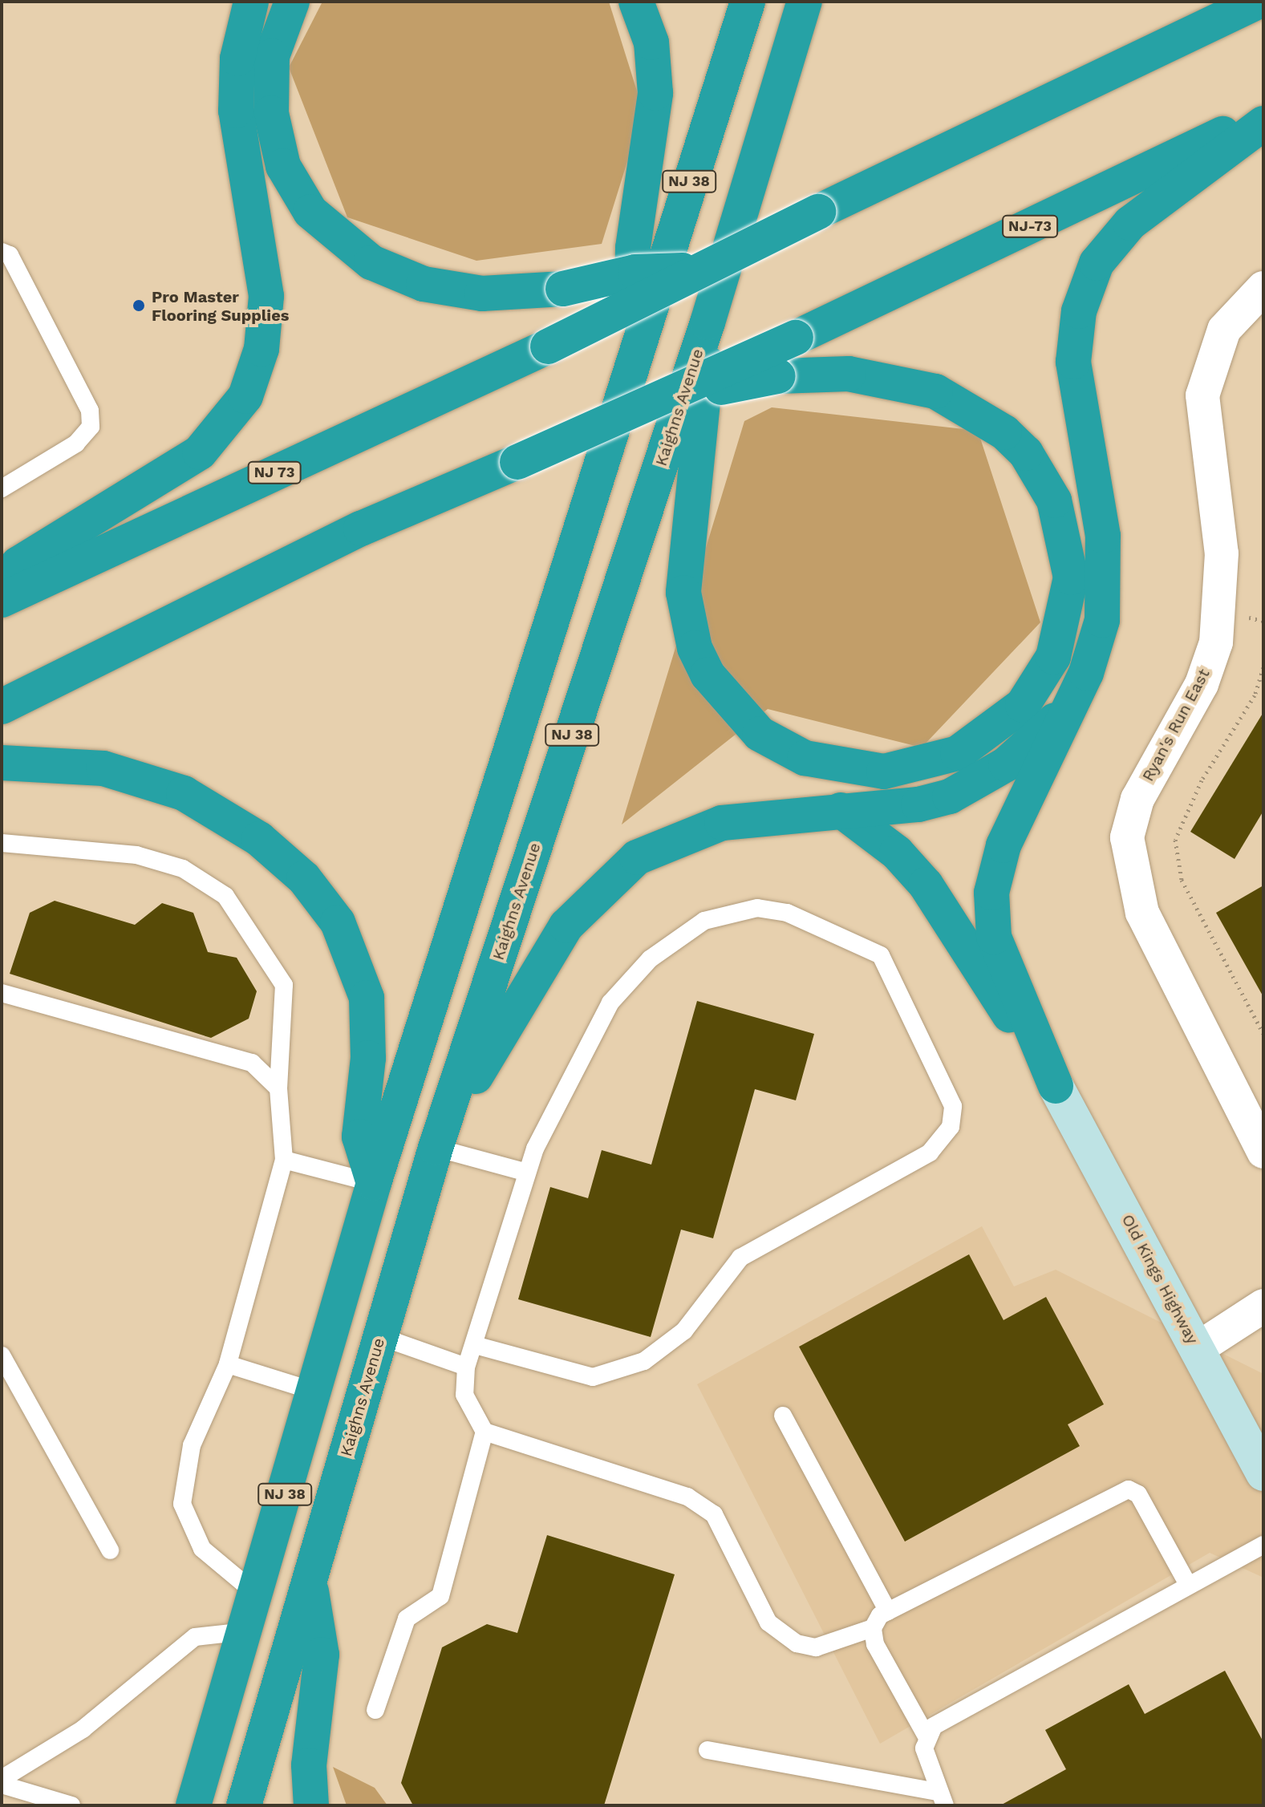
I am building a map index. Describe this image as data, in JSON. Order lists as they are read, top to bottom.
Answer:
{
  "streets": {
    "highway": [
      "NJ 38",
      "NJ-73",
      "Kaighns Avenue",
      "NJ 73"
    ],
    "street": ["Ryan's Run East", "Old Kings Highway"]
  },
  "places": ["Pro Master Flooring Supplies"]
}
